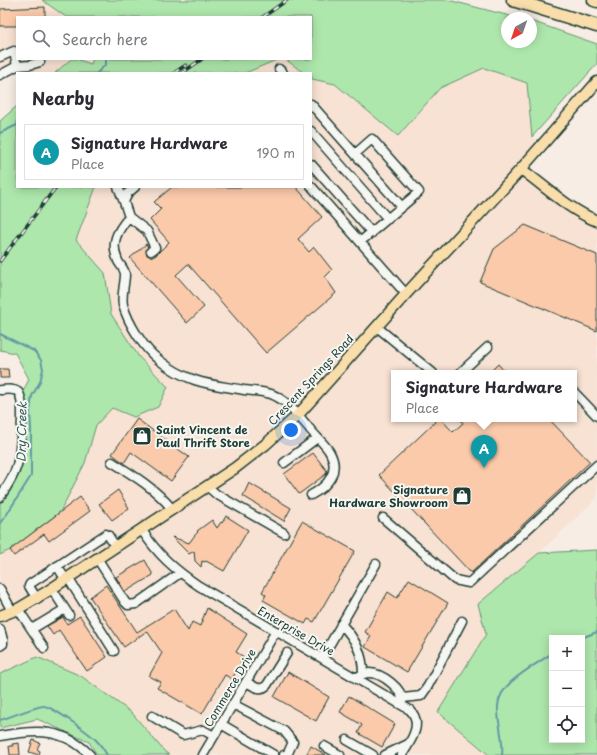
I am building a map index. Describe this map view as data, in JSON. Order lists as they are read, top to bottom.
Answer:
{
  "streets": {
    "main road": ["Crescent Springs Road"],
    "street": ["Enterprise Drive", "Commerce Drive"]
  },
  "crossings": [
    ["Crescent Springs Road", "Enterprise Drive"],
    ["Enterprise Drive", "Commerce Drive"]
  ],
  "water": ["Dry Creek"],
  "places": {
    "shop": ["Saint Vincent de Paul Thrift Store", "Signature Hardware Showroom"]
  },
  "north": "bottom left",
  "page": {
    "search": "Search here",
    "heading": "Nearby",
    "list": [
      {
        "mark": "A",
        "name": "Signature Hardware",
        "note": "Place",
        "value": "190 m"
      }
    ],
    "popup": ["Signature Hardware", "Place"],
    "pins": "A",
    "map_buttons": ["+", "−"]
  }
}
